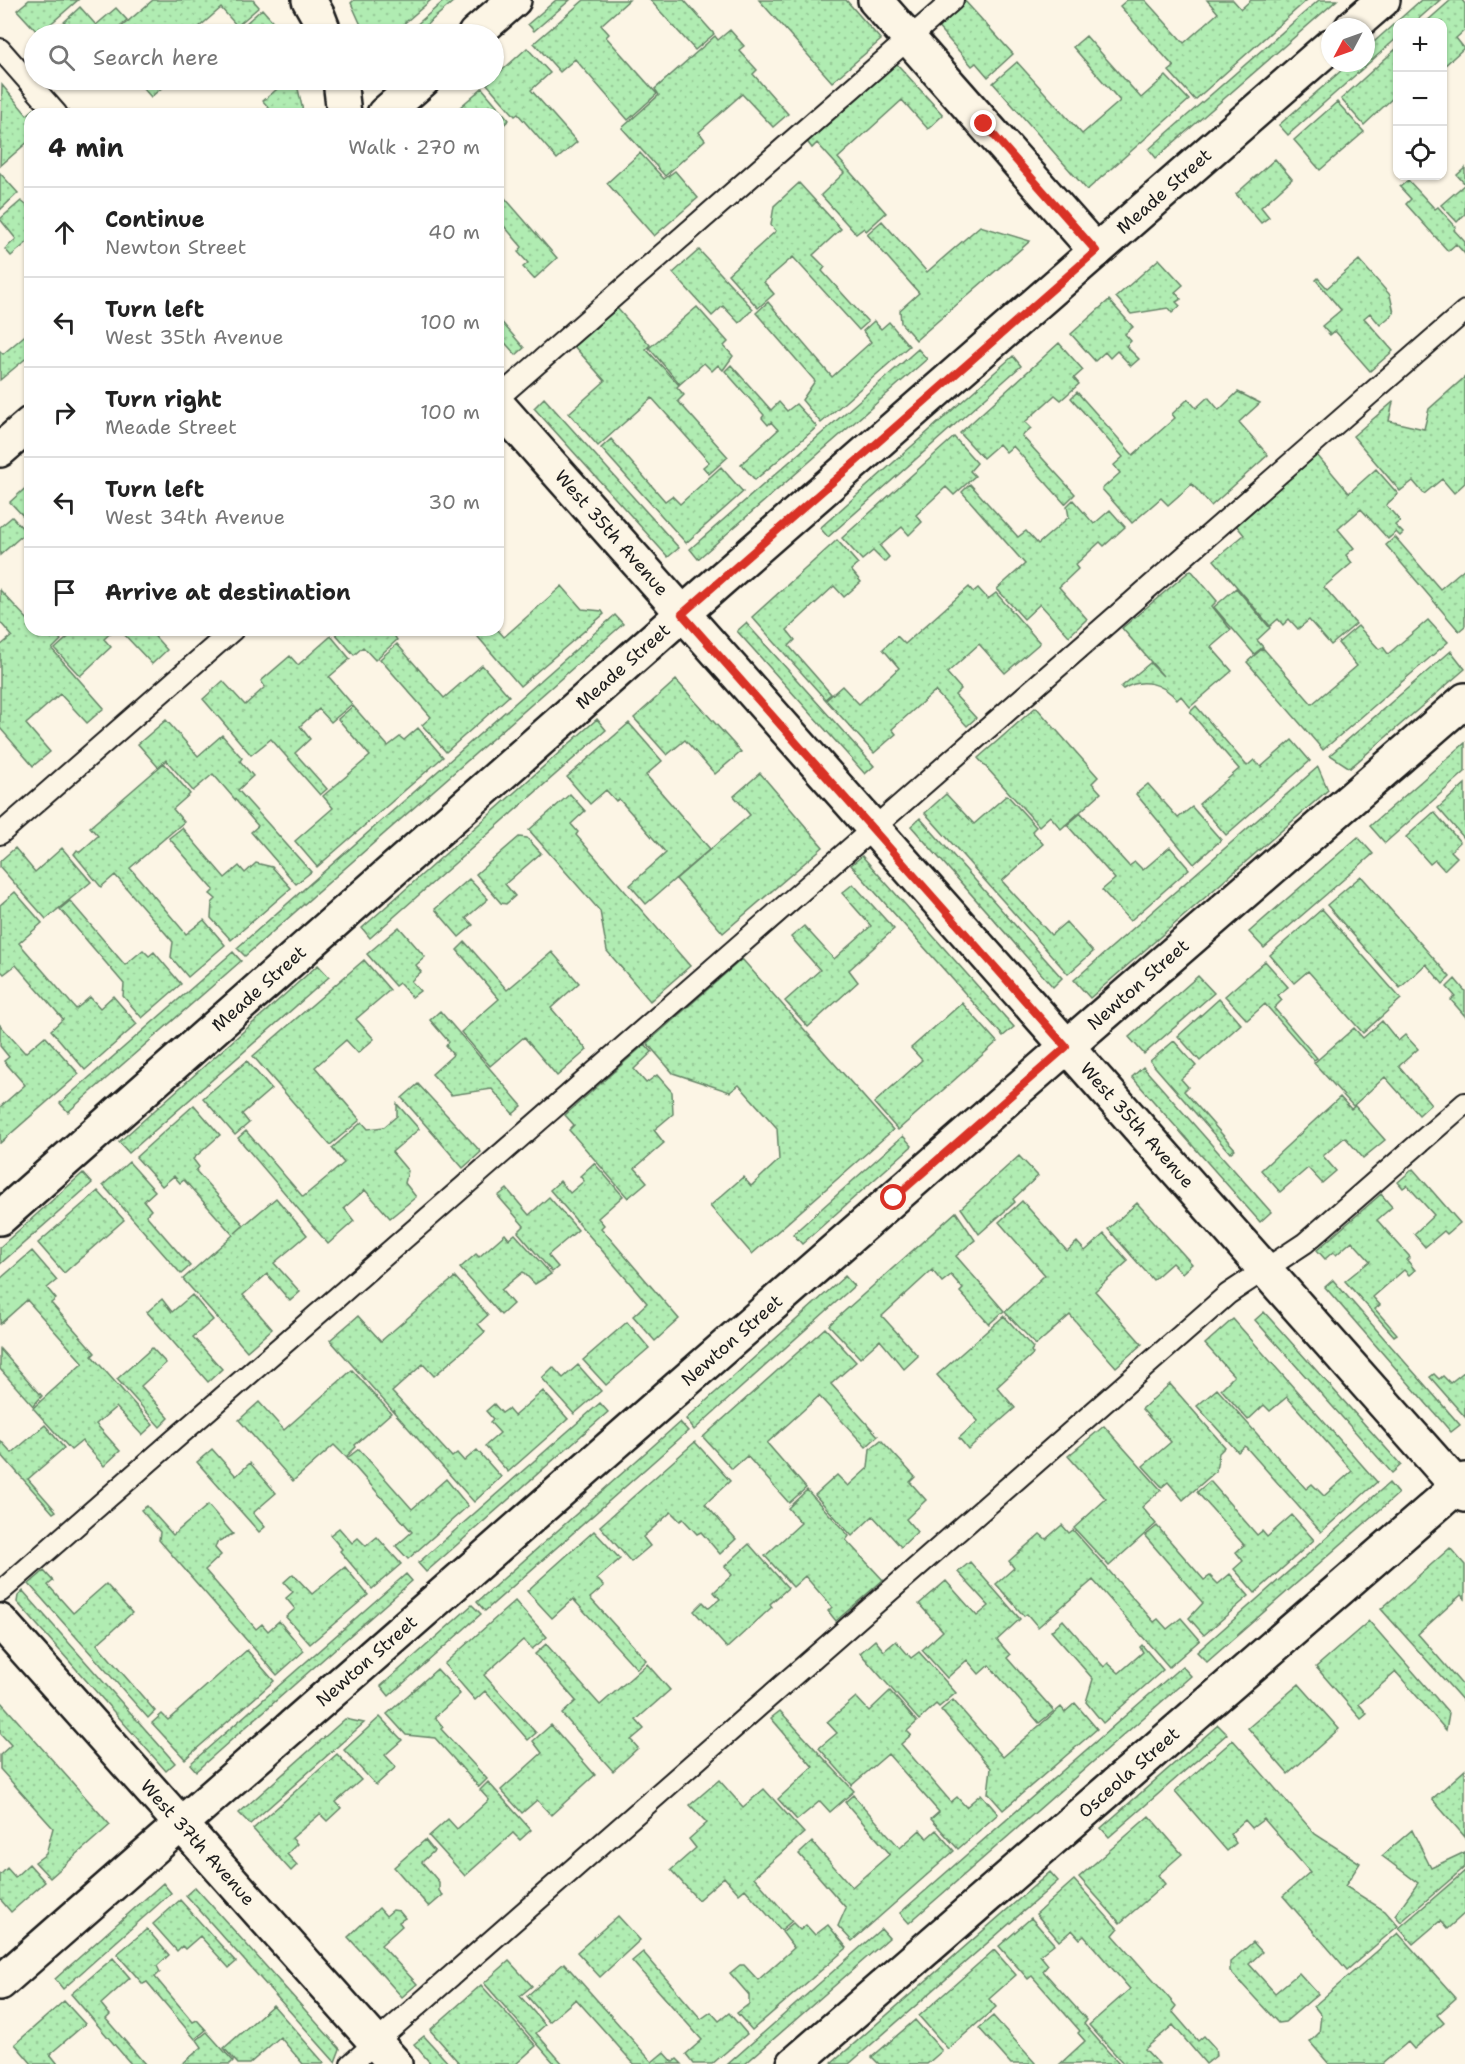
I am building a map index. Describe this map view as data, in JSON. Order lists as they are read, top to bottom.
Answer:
{
  "streets": {
    "street": [
      "Meade Street",
      "West 35th Avenue",
      "Newton Street",
      "Osceola Street",
      "West 37th Avenue"
    ]
  },
  "crossings": [
    ["Meade Street", "West 35th Avenue"],
    ["West 35th Avenue", "Newton Street"],
    ["West 35th Avenue", "Osceola Street"],
    ["Newton Street", "West 37th Avenue"]
  ],
  "north": "bottom left",
  "page": {
    "map_buttons": ["+", "−"],
    "search": "Search here",
    "heading": ["4 min", "Walk · 270 m"],
    "list": [
      ["Continue", "Newton Street", "40 m"],
      ["Turn left", "West 35th Avenue", "100 m"],
      ["Turn right", "Meade Street", "100 m"],
      ["Turn left", "West 34th Avenue", "30 m"],
      "Arrive at destination"
    ]
  }
}
